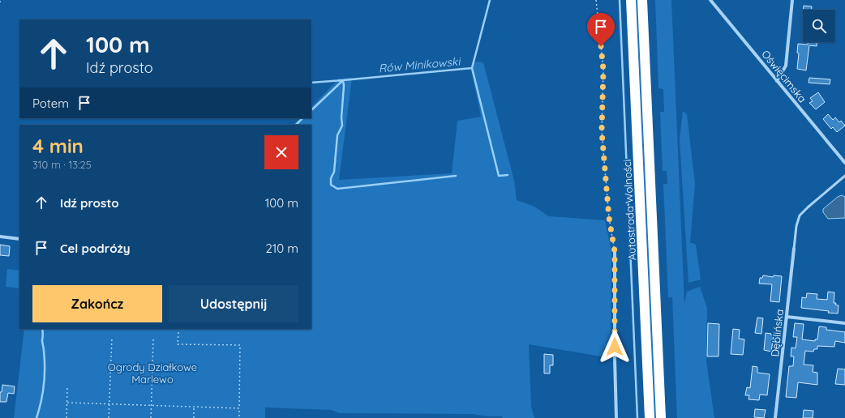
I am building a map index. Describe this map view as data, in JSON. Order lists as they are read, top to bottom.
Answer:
{
  "streets": {
    "highway": ["Autostrada Wolności"],
    "street": ["Oświęcimska", "Dęblińska"]
  },
  "water": ["Rów Minikowski"],
  "parks": ["Ogrody Działkowe Marlewo"],
  "page": {
    "turn": ["100 m", "Idź prosto"],
    "then": "Potem",
    "heading": ["4 min", "310 m · 13:25"],
    "list": [
      {
        "name": "Idź prosto",
        "value": "100 m"
      },
      {
        "name": "Cel podróży",
        "value": "210 m"
      }
    ],
    "buttons": ["Zakończ", "Udostępnij"]
  }
}
